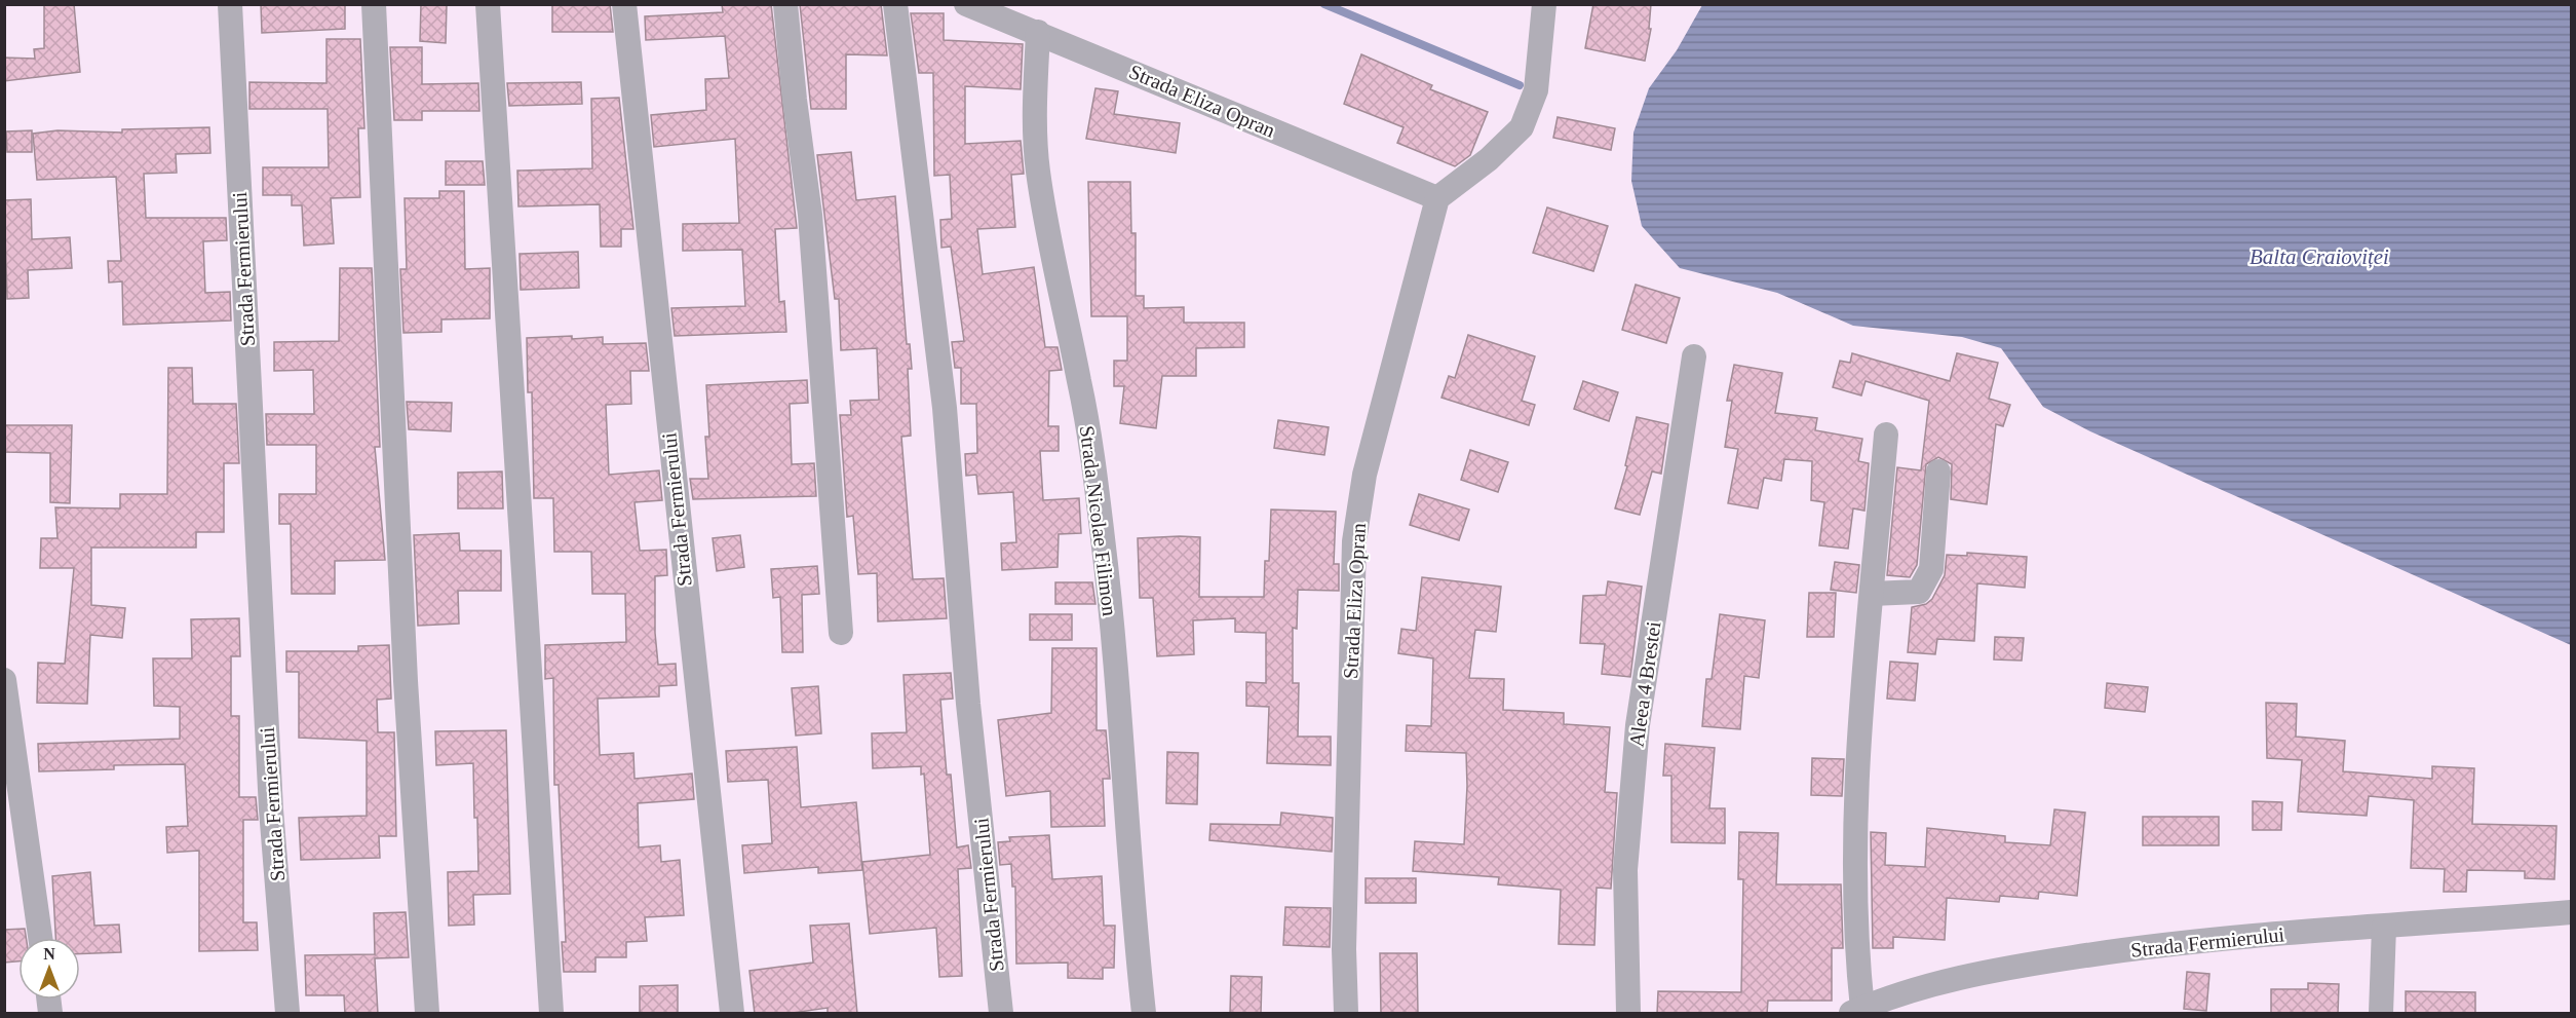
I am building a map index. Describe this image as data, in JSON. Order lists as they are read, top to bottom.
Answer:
{
  "streets": {
    "street": [
      "Strada Eliza Opran",
      "Strada Fermierului",
      "Strada Nicolae Filimon",
      "Aleea 4 Brestei"
    ]
  },
  "crossings": [
    ["Strada Eliza Opran", "Strada Nicolae Filimon"]
  ],
  "water": ["Balta Craioviței"],
  "north": "top"
}
